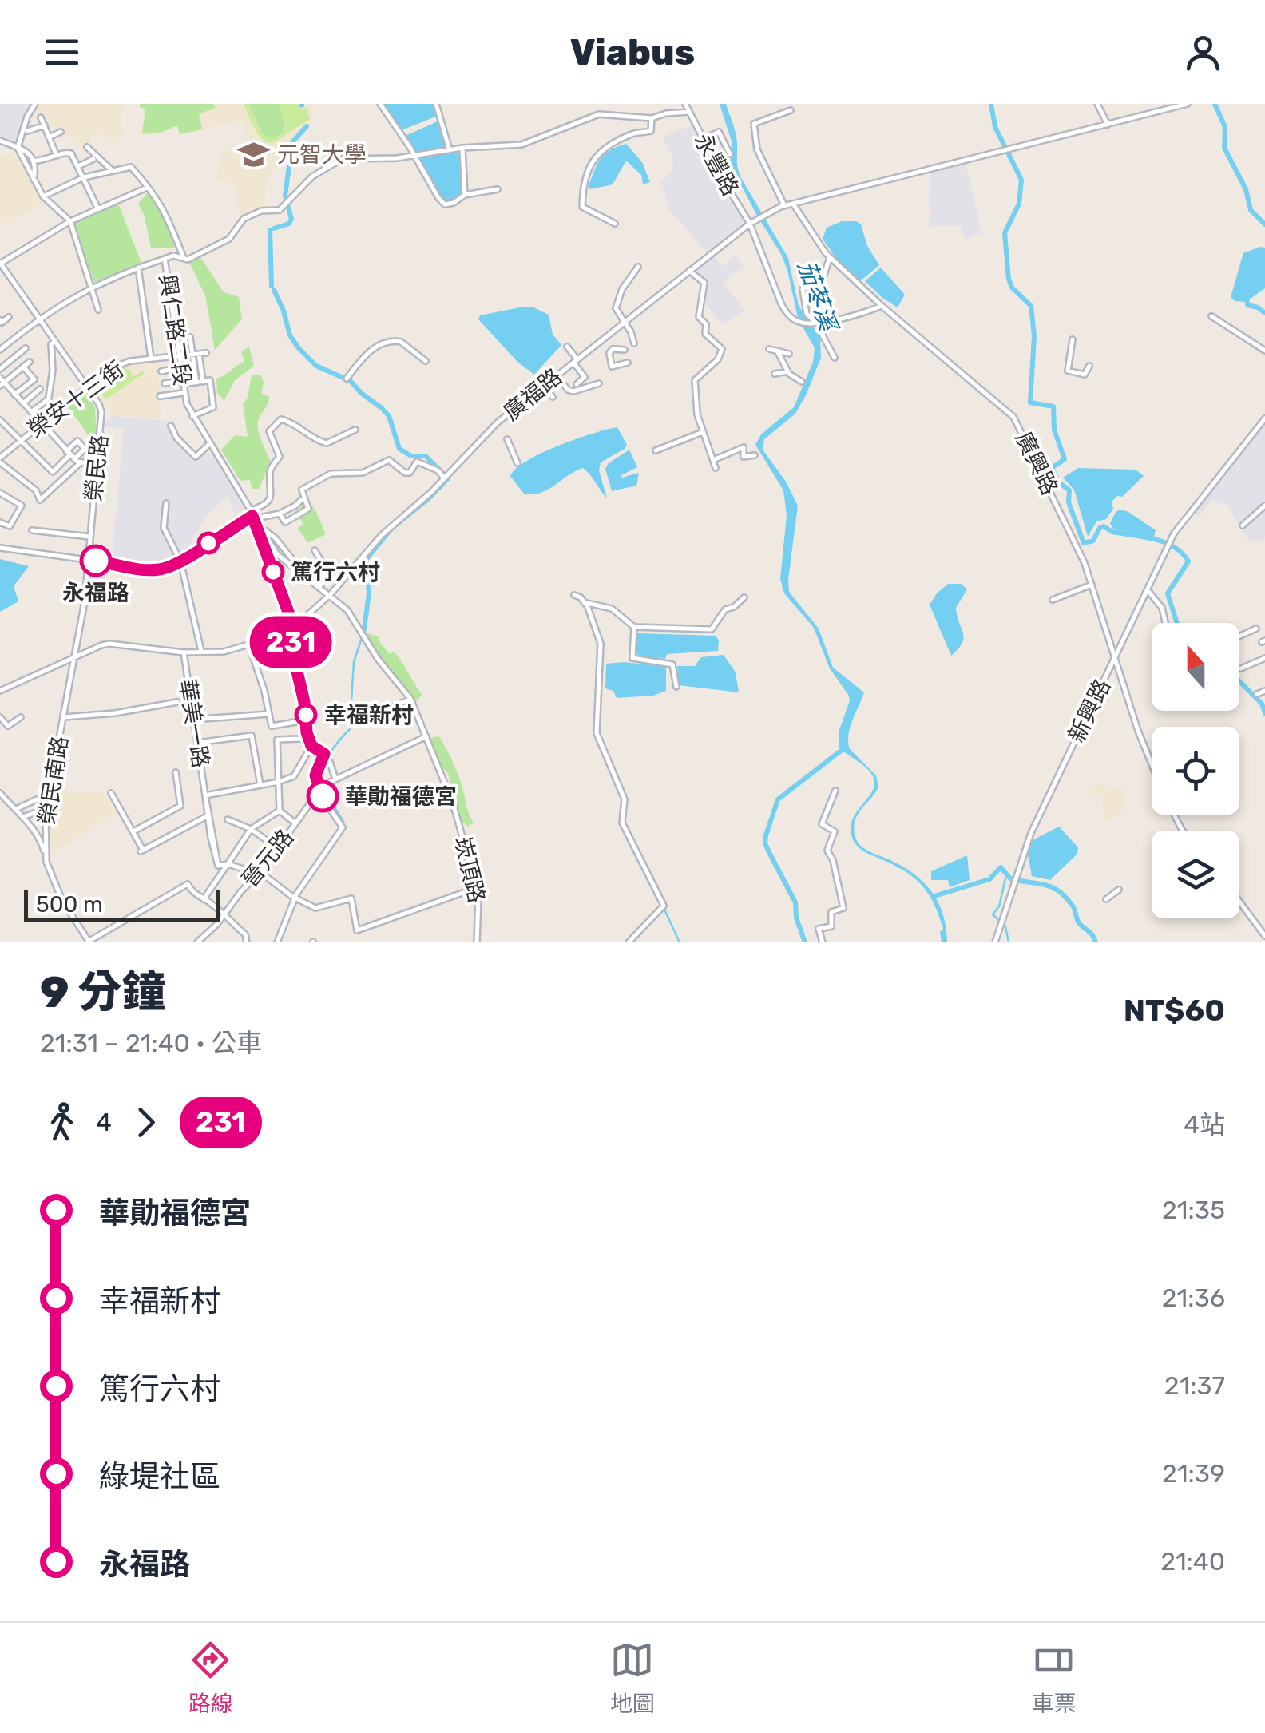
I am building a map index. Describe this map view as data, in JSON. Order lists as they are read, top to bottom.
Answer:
{
  "streets": {
    "street": [
      "永豐路",
      "興仁路二段",
      "廣福路",
      "榮安十三街",
      "廣興路",
      "榮民路",
      "新興路",
      "華美一路",
      "榮民南路",
      "晉元路",
      "崁頂路"
    ]
  },
  "crossings": [
    ["永豐路", "廣福路"],
    ["興仁路二段", "廣福路"],
    ["興仁路二段", "榮安十三街"],
    ["興仁路二段", "榮民路"],
    ["廣福路", "榮民路"],
    ["廣福路", "華美一路"],
    ["廣福路", "榮民南路"],
    ["廣福路", "崁頂路"],
    ["榮安十三街", "榮民路"],
    ["廣興路", "新興路"],
    ["榮民路", "榮民南路"],
    ["晉元路", "崁頂路"]
  ],
  "water": ["茄苳溪"],
  "places": {
    "school or university": ["元智大學"],
    "other": [
      "永福路",
      "篤行六村",
      "幸福新村",
      "華勛福德宮"
    ]
  },
  "lines": ["bus line 231"],
  "scale_bar": "500 m",
  "north": "top",
  "page": {
    "header": "Viabus",
    "on_map": "231",
    "scale": "500 m",
    "heading": ["9 分鐘", "21:31 – 21:40 · 公車", "NT$60"],
    "legs": ["4", "231", "4站"],
    "list": [
      {
        "name": "華勛福德宮",
        "value": "21:35"
      },
      {
        "name": "幸福新村",
        "value": "21:36"
      },
      {
        "name": "篤行六村",
        "value": "21:37"
      },
      {
        "name": "綠堤社區",
        "value": "21:39"
      },
      {
        "name": "永福路",
        "value": "21:40"
      }
    ],
    "tabs": ["路線", "地圖", "車票"]
  }
}
